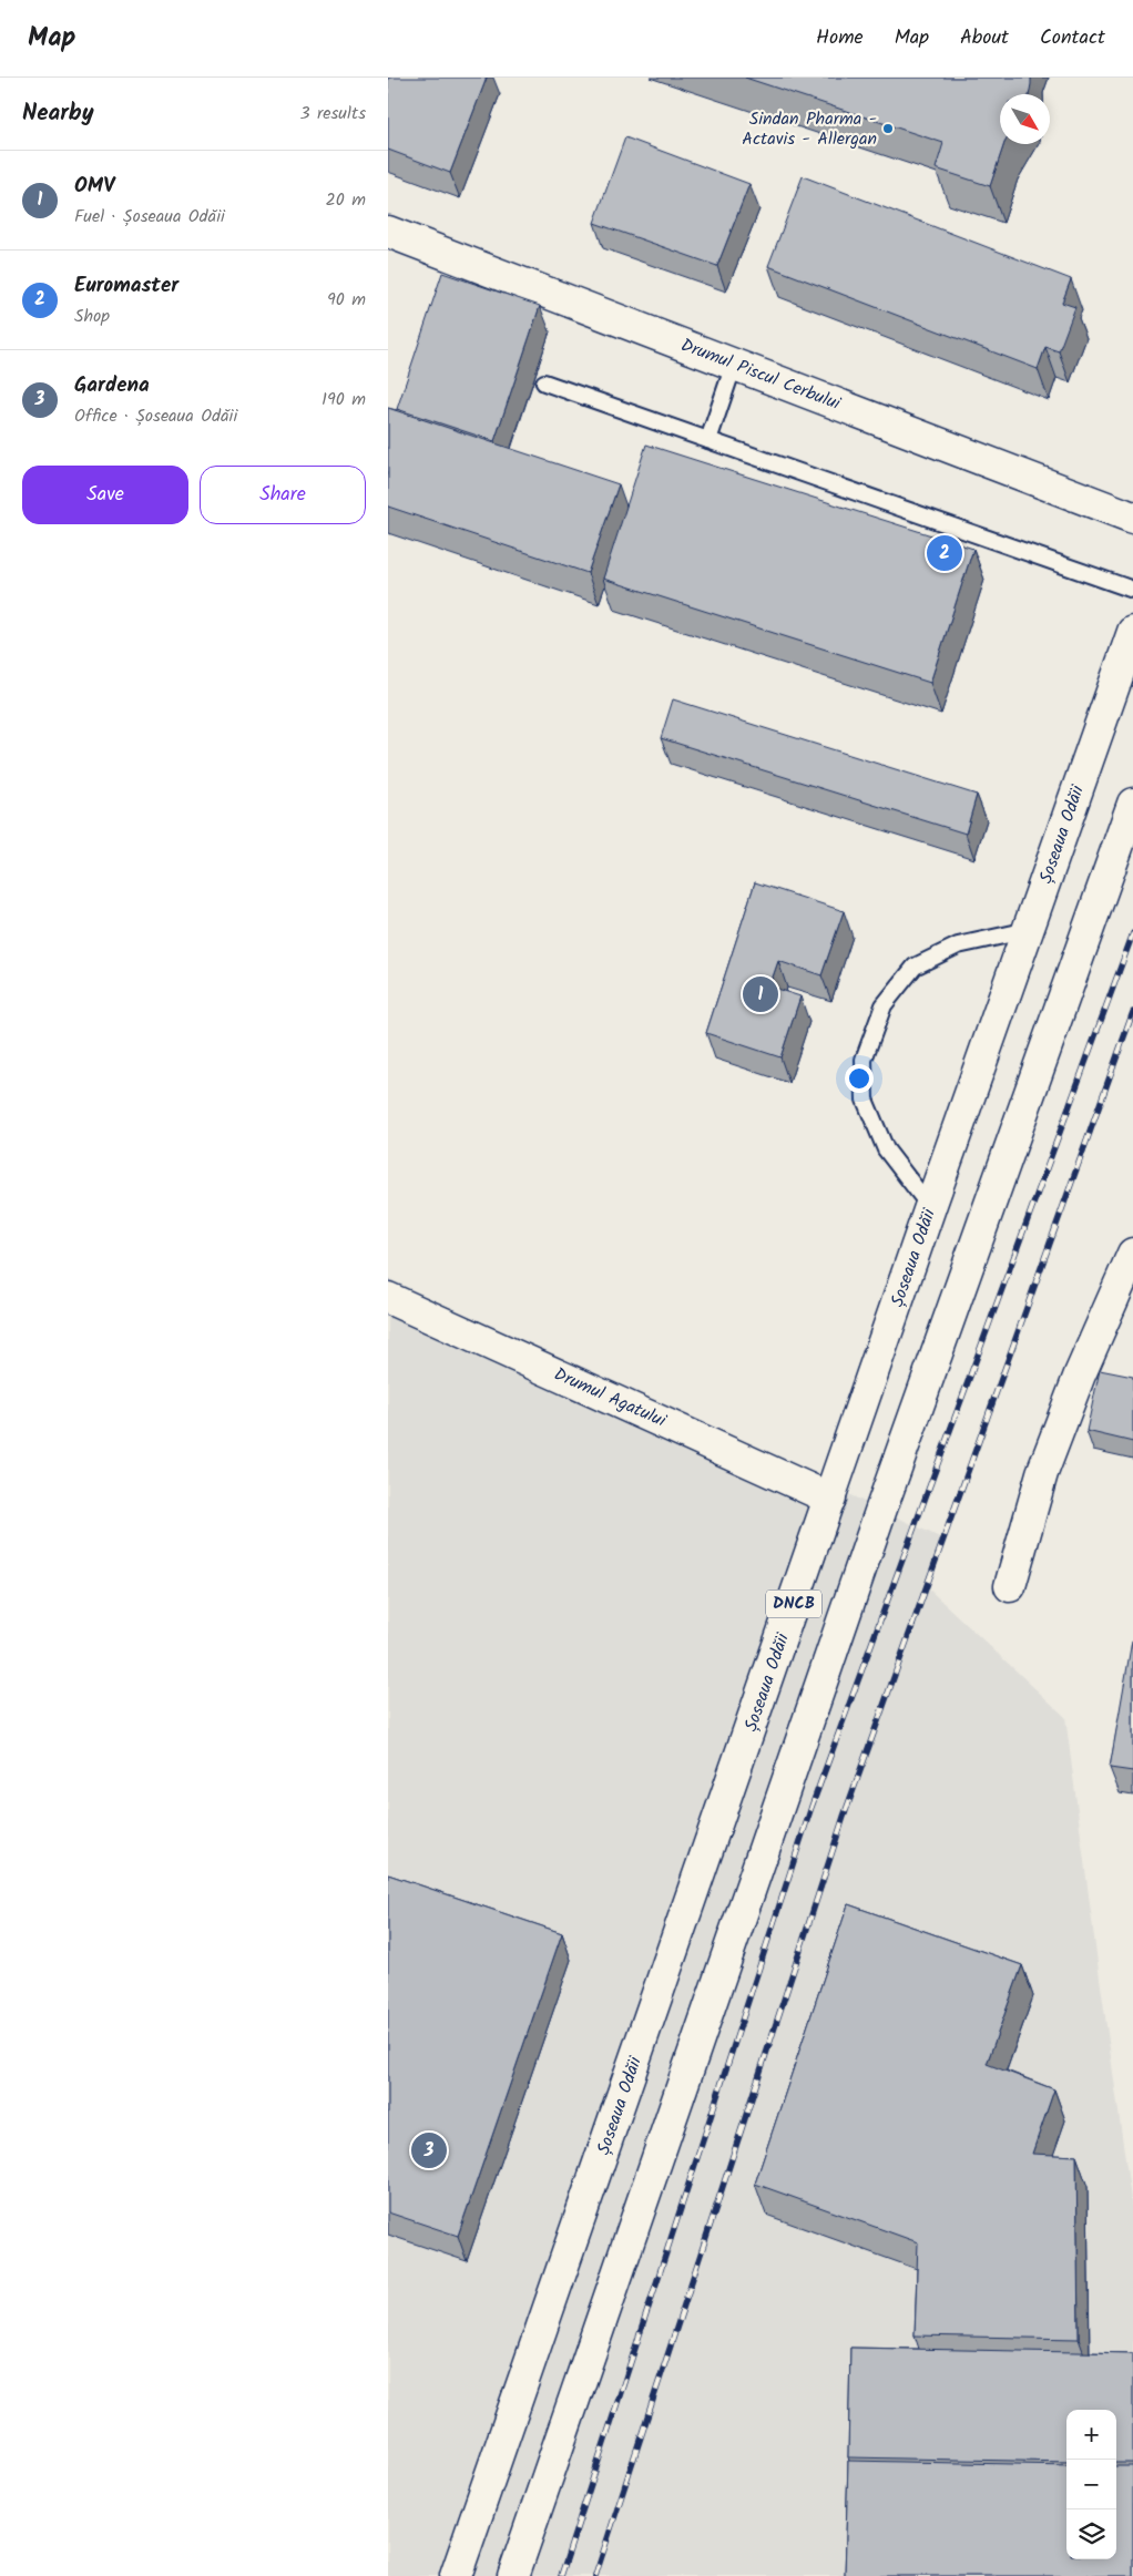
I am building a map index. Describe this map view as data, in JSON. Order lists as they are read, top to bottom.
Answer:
{
  "streets": {
    "main road": [
      "Drumul Piscul Cerbului",
      "Șoseaua Odăii",
      "Drumul Agatului",
      "DNCB"
    ]
  },
  "crossings": [
    ["Șoseaua Odăii", "Drumul Agatului"]
  ],
  "places": ["Sindan Pharma - Actavis - Allergan"],
  "north": "bottom right",
  "page": {
    "header": "Map",
    "nav": [
      "Home",
      "Map",
      "About",
      "Contact"
    ],
    "heading": ["Nearby", "3 results"],
    "list": [
      {
        "mark": "1",
        "name": "OMV",
        "note": "Fuel · Șoseaua Odăii",
        "value": "20 m"
      },
      {
        "mark": "2",
        "name": "Euromaster",
        "note": "Shop",
        "value": "90 m"
      },
      {
        "mark": "3",
        "name": "Gardena",
        "note": "Office · Șoseaua Odăii",
        "value": "190 m"
      }
    ],
    "buttons": ["Save", "Share"],
    "pins": ["2", "1", "3"],
    "map_buttons": ["+", "−"]
  }
}
